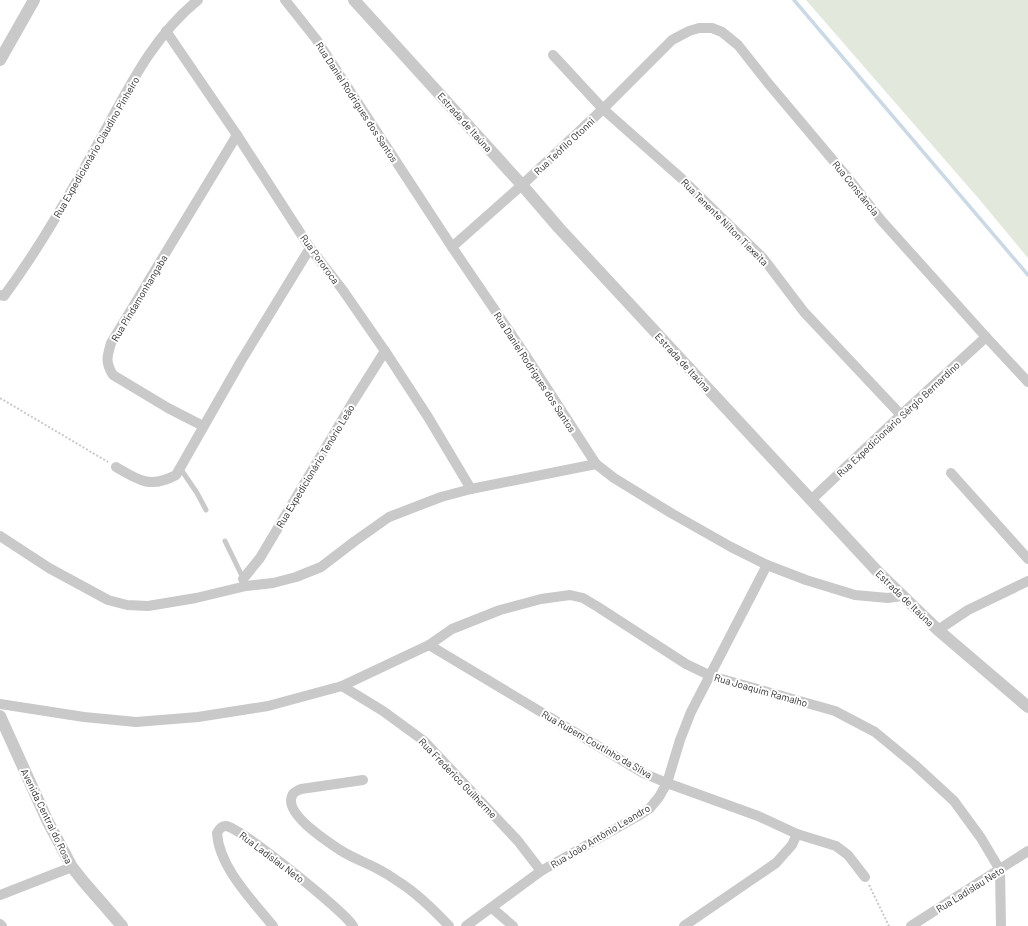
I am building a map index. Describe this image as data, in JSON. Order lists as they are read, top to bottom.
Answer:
{
  "streets": {
    "street": [
      "Rua Daniel Rodrigues dos Santos",
      "Estrada de Itaúna",
      "Rua Teófilo Otonni",
      "Rua Expedicionário Claudino Pinheiro",
      "Rua Constância",
      "Rua Tenente Nilton Tiexeita",
      "Rua Pororoca",
      "Rua Pindamonhangaba",
      "Rua Expedicionário Sérgio Bernardino",
      "Rua Expedicionário Tenório Leão",
      "Rua Joaquim Ramalho",
      "Rua Rubem Coutinho da Silva",
      "Rua Frederico Guilherme",
      "Avenida Central do Rosa",
      "Rua João Antônio Leandro",
      "Rua Ladislau Neto"
    ]
  },
  "crossings": [
    ["Rua Daniel Rodrigues dos Santos", "Estrada de Itaúna"],
    ["Rua Daniel Rodrigues dos Santos", "Rua Teófilo Otonni"],
    ["Rua Daniel Rodrigues dos Santos", "Rua João Antônio Leandro"],
    ["Estrada de Itaúna", "Rua Teófilo Otonni"],
    ["Estrada de Itaúna", "Rua Expedicionário Sérgio Bernardino"],
    ["Rua Teófilo Otonni", "Rua Constância"],
    ["Rua Teófilo Otonni", "Rua Tenente Nilton Tiexeita"],
    ["Rua Expedicionário Claudino Pinheiro", "Rua Pororoca"],
    ["Rua Constância", "Rua Expedicionário Sérgio Bernardino"],
    ["Rua Tenente Nilton Tiexeita", "Rua Expedicionário Sérgio Bernardino"],
    ["Rua Pororoca", "Rua Pindamonhangaba"],
    ["Rua Pororoca", "Rua Expedicionário Tenório Leão"],
    ["Rua Joaquim Ramalho", "Rua Rubem Coutinho da Silva"],
    ["Rua Joaquim Ramalho", "Rua Frederico Guilherme"],
    ["Rua Joaquim Ramalho", "Rua João Antônio Leandro"],
    ["Rua Joaquim Ramalho", "Rua Ladislau Neto"],
    ["Rua Rubem Coutinho da Silva", "Rua João Antônio Leandro"],
    ["Rua Frederico Guilherme", "Rua João Antônio Leandro"]
  ]
}
